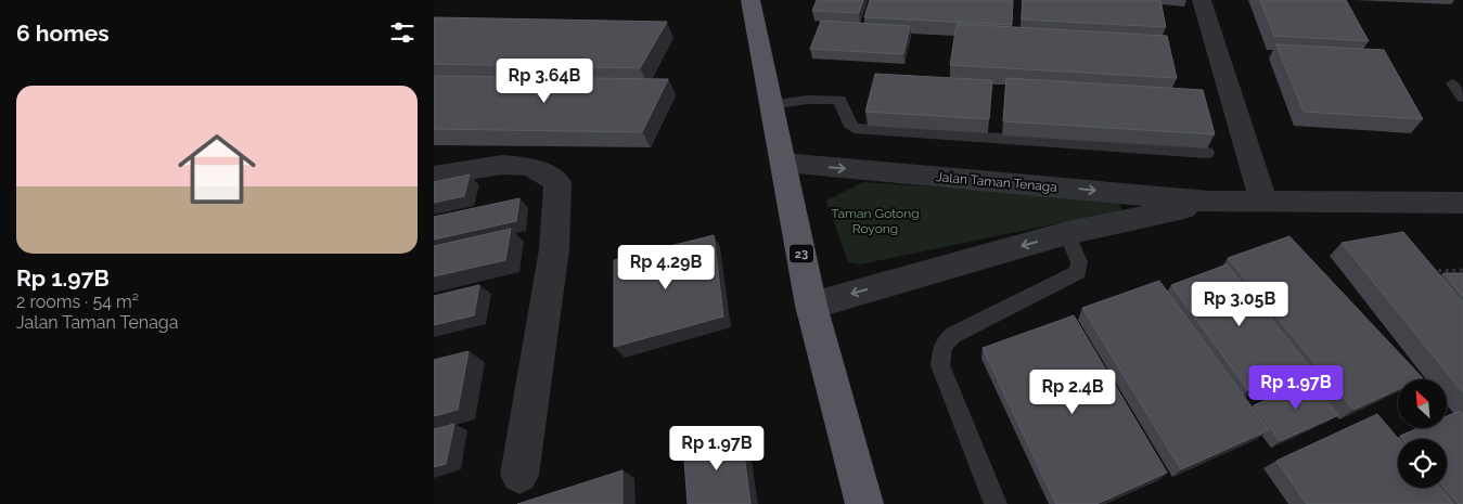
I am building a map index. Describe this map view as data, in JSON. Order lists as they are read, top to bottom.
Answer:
{
  "streets": {
    "highway": ["23"],
    "street": ["Jalan Taman Tenaga"]
  },
  "crossings": [
    ["Jalan Taman Tenaga", "23"]
  ],
  "parks": ["Taman Gotong Royong"],
  "north": "top left",
  "page": {
    "heading": "6 homes",
    "price": [
      "Rp 3.64B",
      "Rp 4.29B",
      "Rp 3.05B",
      "Rp 1.97B",
      "Rp 2.4B",
      "Rp 1.97B"
    ],
    "list": [
      {
        "name": "Rp 1.97B",
        "note": "2 rooms · 54 m² · Jalan Taman Tenaga"
      }
    ]
  }
}
